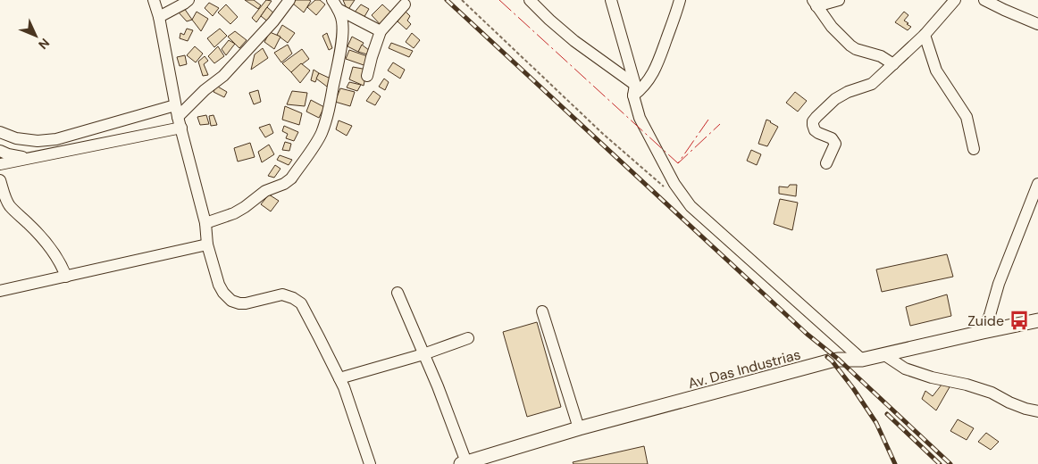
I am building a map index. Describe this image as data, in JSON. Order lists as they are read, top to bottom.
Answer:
{
  "streets": {
    "main road": ["Av. Das Industrias"]
  },
  "places": {
    "bus stop": ["Zuide"]
  },
  "north": "bottom right"
}
